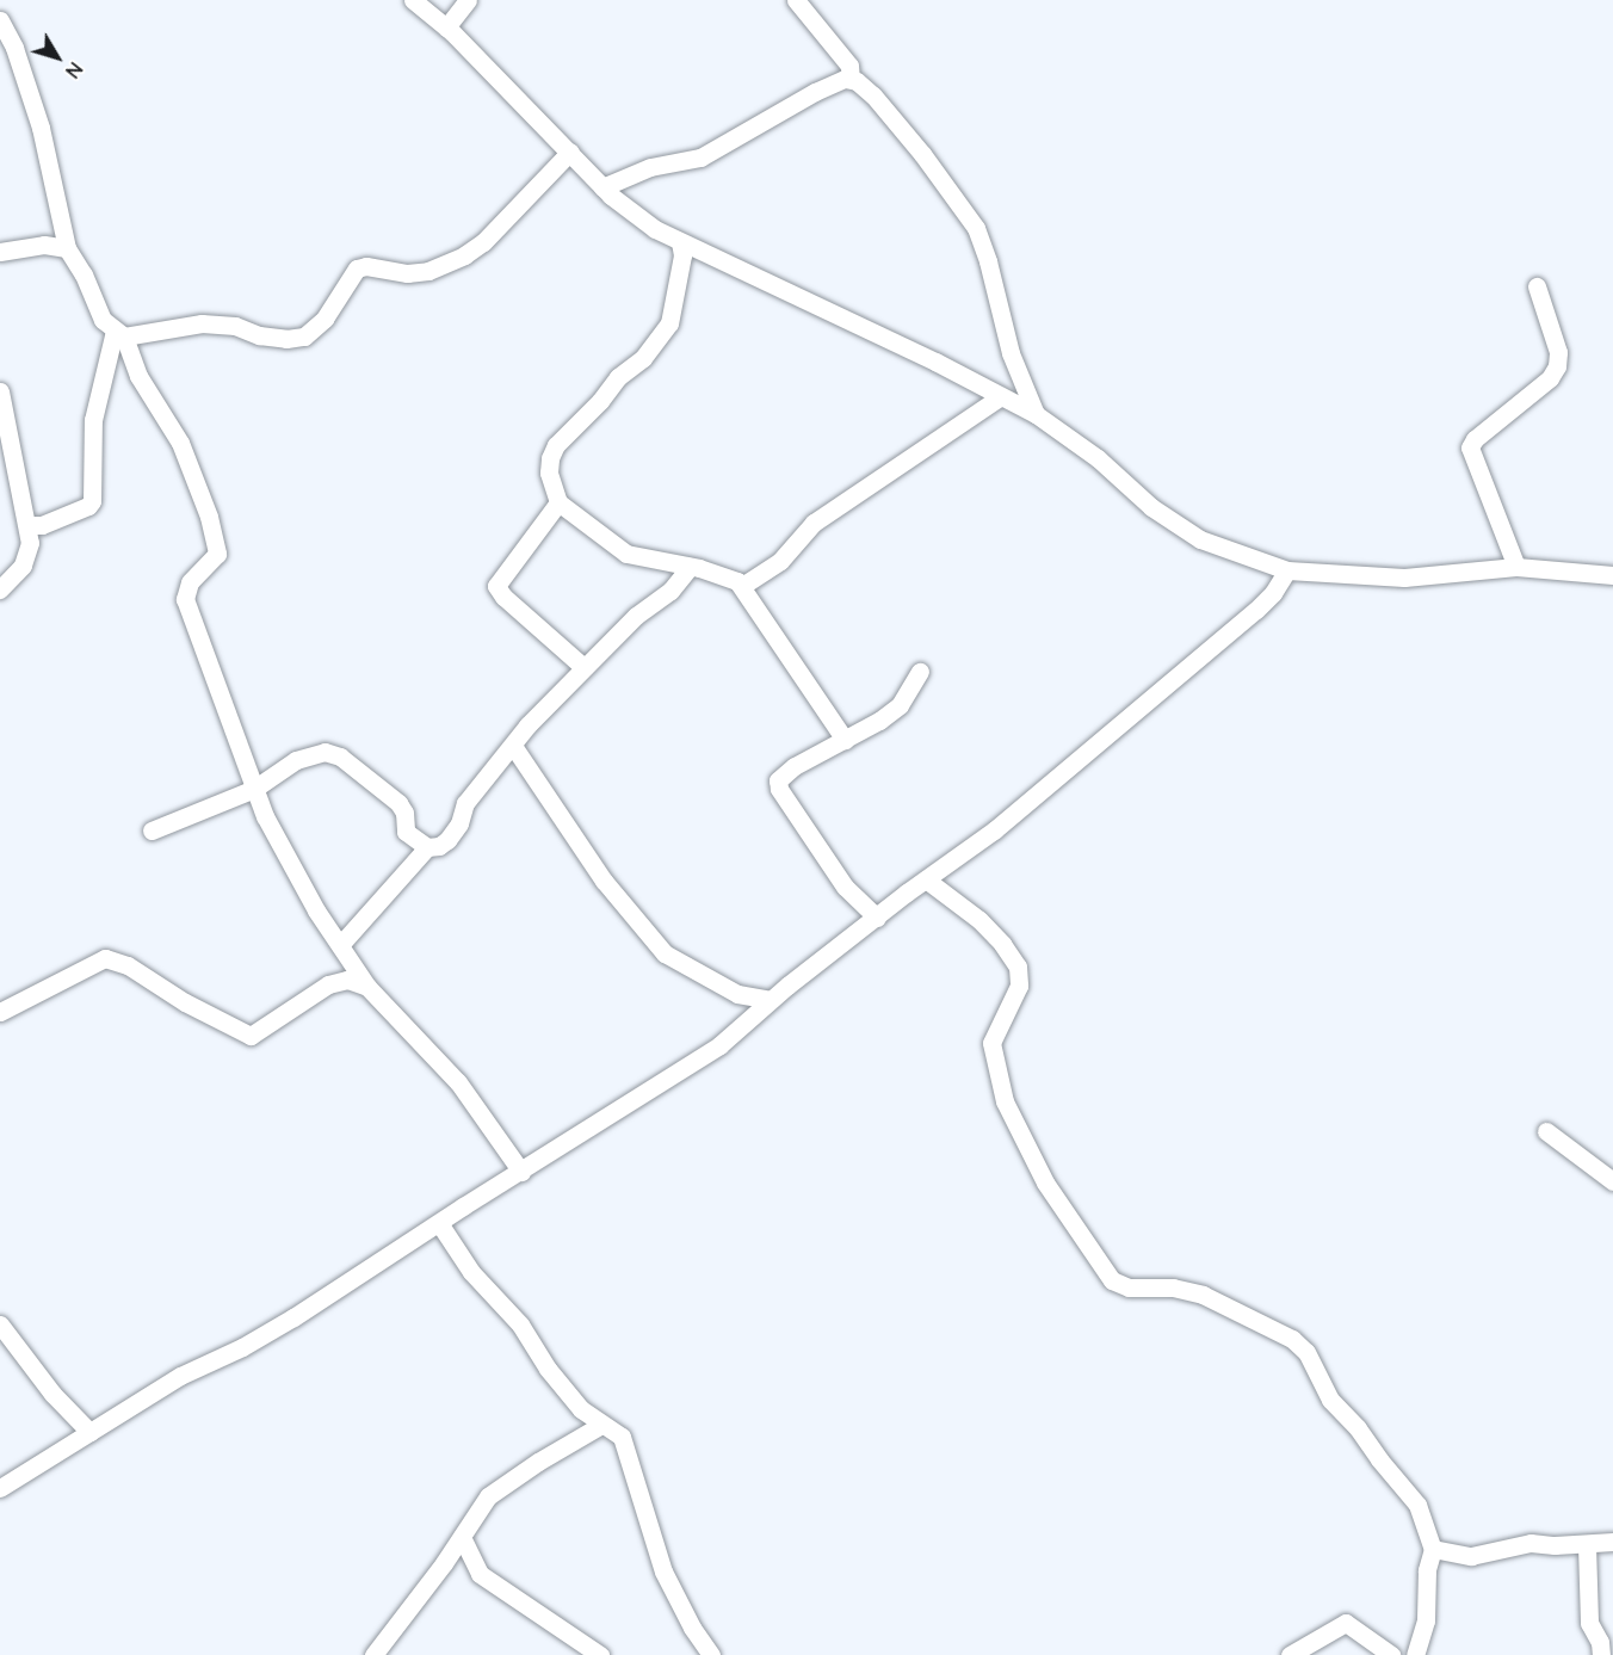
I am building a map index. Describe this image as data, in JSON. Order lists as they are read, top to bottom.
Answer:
{
  "north": "bottom right"
}
